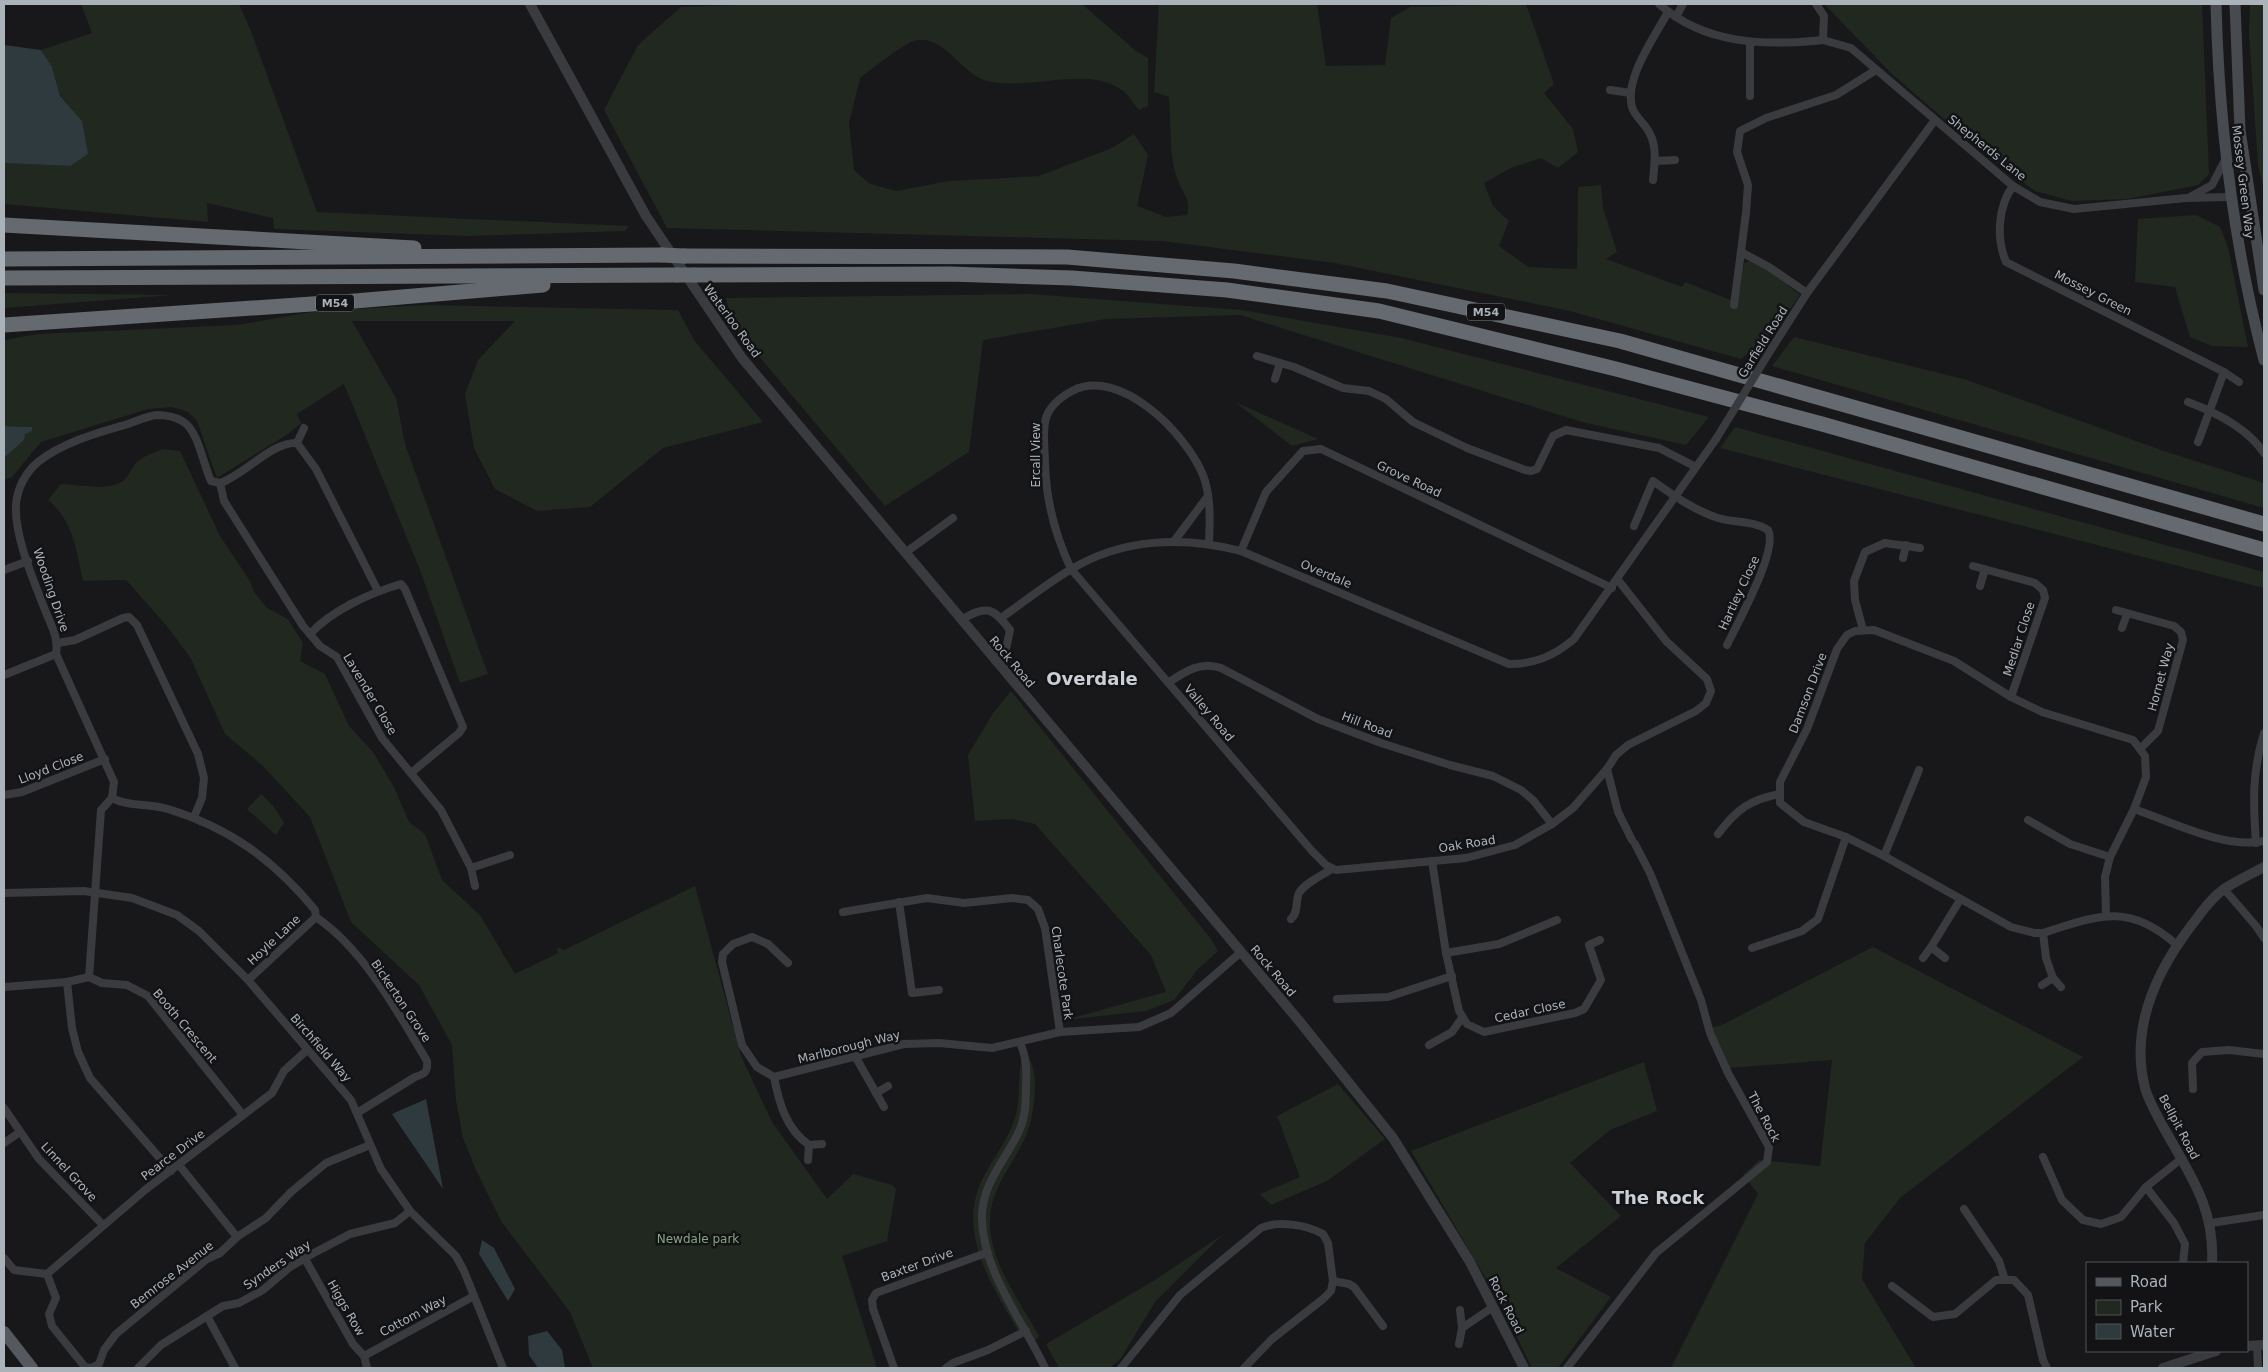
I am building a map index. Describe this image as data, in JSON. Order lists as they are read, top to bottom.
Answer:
{
  "streets": {
    "highway": ["M54"],
    "main road": ["Mossey Green Way"],
    "street": [
      "Shepherds Lane",
      "Mossey Green",
      "Waterloo Road",
      "Garfield Road",
      "Ercall View",
      "Grove Road",
      "Overdale",
      "Wooding Drive",
      "Hartley Close",
      "Medlar Close",
      "Rock Road",
      "Hornet Way",
      "Damson Drive",
      "Lavender Close",
      "Valley Road",
      "Hill Road",
      "Lloyd Close",
      "Oak Road",
      "Hoyle Lane",
      "Charlecote Park",
      "Bickerton Grove",
      "Cedar Close",
      "Booth Crescent",
      "Marlborough Way",
      "Birchfield Way",
      "The Rock",
      "Bellpit Road",
      "Pearce Drive",
      "Linnel Grove",
      "Synders Way",
      "Baxter Drive",
      "Bemrose Avenue",
      "Higgs Row",
      "Cottom Way"
    ]
  },
  "crossings": [
    ["Shepherds Lane", "Mossey Green Way"],
    ["Shepherds Lane", "Mossey Green"],
    ["Shepherds Lane", "Garfield Road"],
    ["Waterloo Road", "Rock Road"],
    ["Garfield Road", "Overdale"],
    ["Garfield Road", "Hartley Close"],
    ["Garfield Road", "Oak Road"],
    ["Ercall View", "Overdale"],
    ["Ercall View", "Valley Road"],
    ["Grove Road", "Overdale"],
    ["Overdale", "Valley Road"],
    ["Overdale", "Oak Road"],
    ["Wooding Drive", "Lavender Close"],
    ["Rock Road", "Marlborough Way"],
    ["Valley Road", "Hill Road"],
    ["Valley Road", "Oak Road"],
    ["Hill Road", "Oak Road"],
    ["Oak Road", "The Rock"],
    ["Hoyle Lane", "Bickerton Grove"],
    ["Hoyle Lane", "Birchfield Way"],
    ["Charlecote Park", "Marlborough Way"],
    ["Bickerton Grove", "Birchfield Way"],
    ["Booth Crescent", "Pearce Drive"],
    ["Birchfield Way", "Pearce Drive"],
    ["Birchfield Way", "Synders Way"],
    ["Birchfield Way", "Bemrose Avenue"],
    ["Birchfield Way", "Cottom Way"],
    ["Pearce Drive", "Linnel Grove"],
    ["Pearce Drive", "Bemrose Avenue"],
    ["Synders Way", "Higgs Row"],
    ["Higgs Row", "Cottom Way"]
  ],
  "districts": ["Overdale", "The Rock"],
  "parks": ["Newdale park"],
  "legend": ["Road", "Park", "Water"]
}
